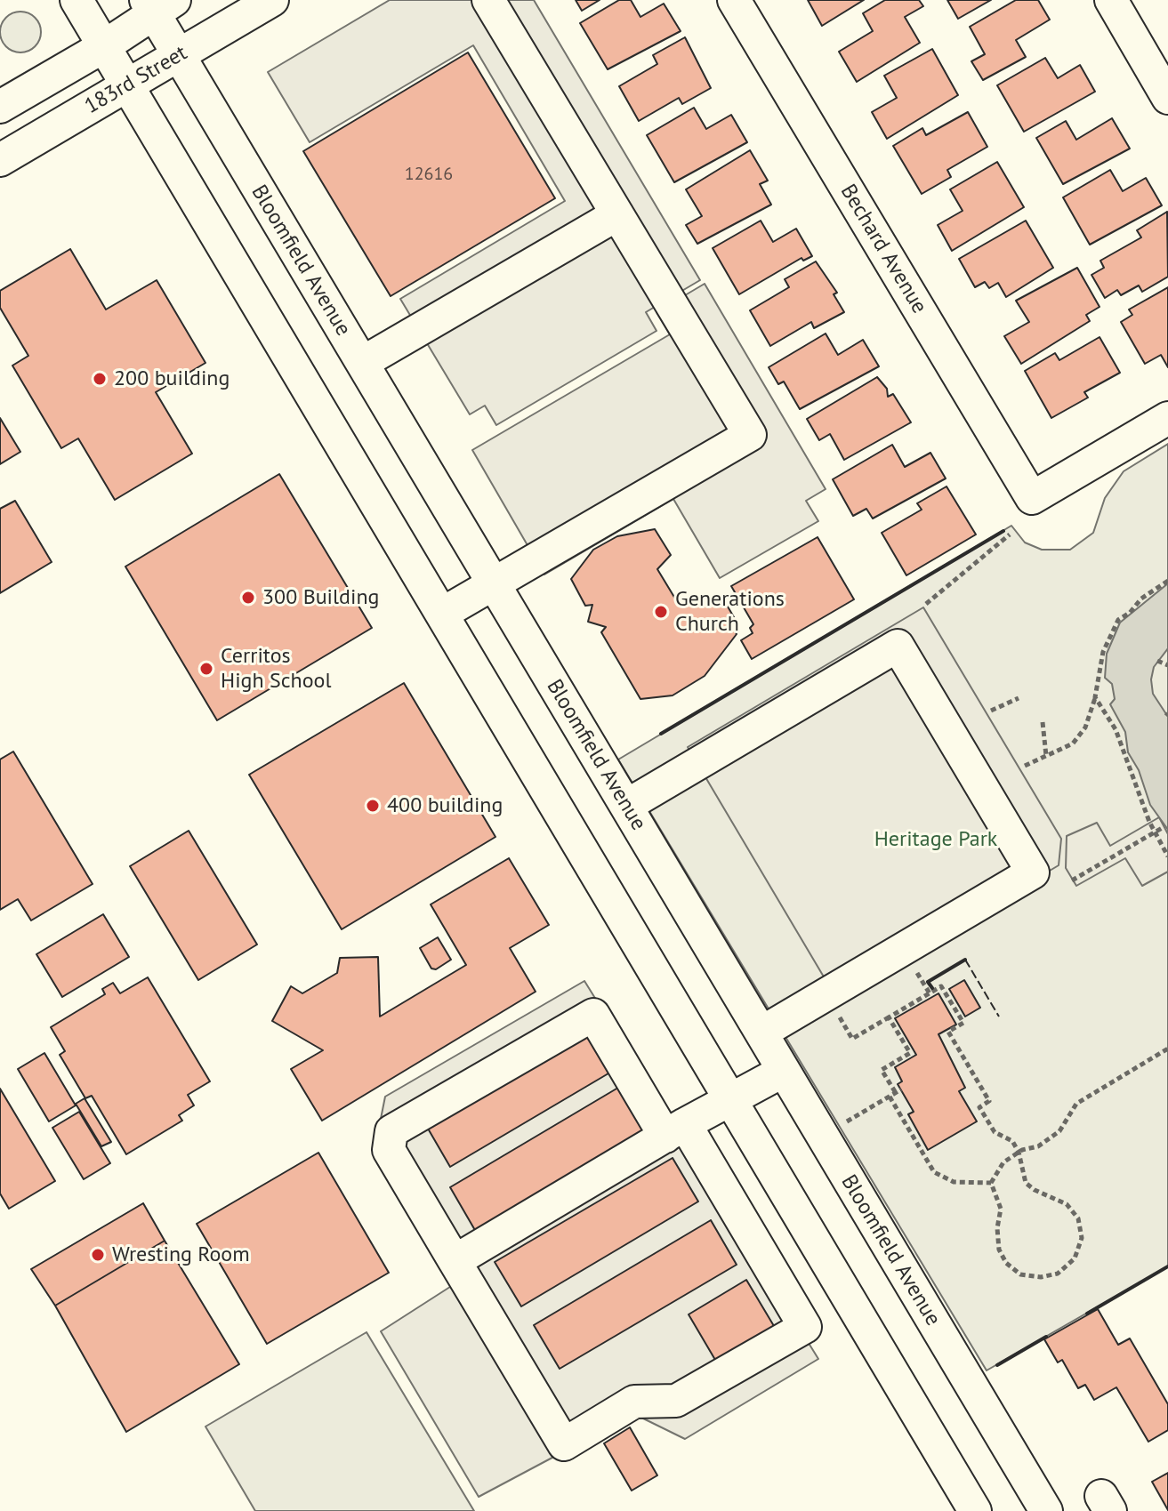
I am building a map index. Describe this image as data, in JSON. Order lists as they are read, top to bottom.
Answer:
{
  "streets": {
    "street": ["183rd Street", "Bechard Avenue", "Bloomfield Avenue"]
  },
  "crossings": [
    ["183rd Street", "Bloomfield Avenue"]
  ],
  "parks": ["Heritage Park"],
  "places": [
    "200 building",
    "300 Building",
    "Generations Church",
    "Cerritos High School",
    "400 building",
    "Wresting Room"
  ],
  "house_numbers": ["12616"]
}
